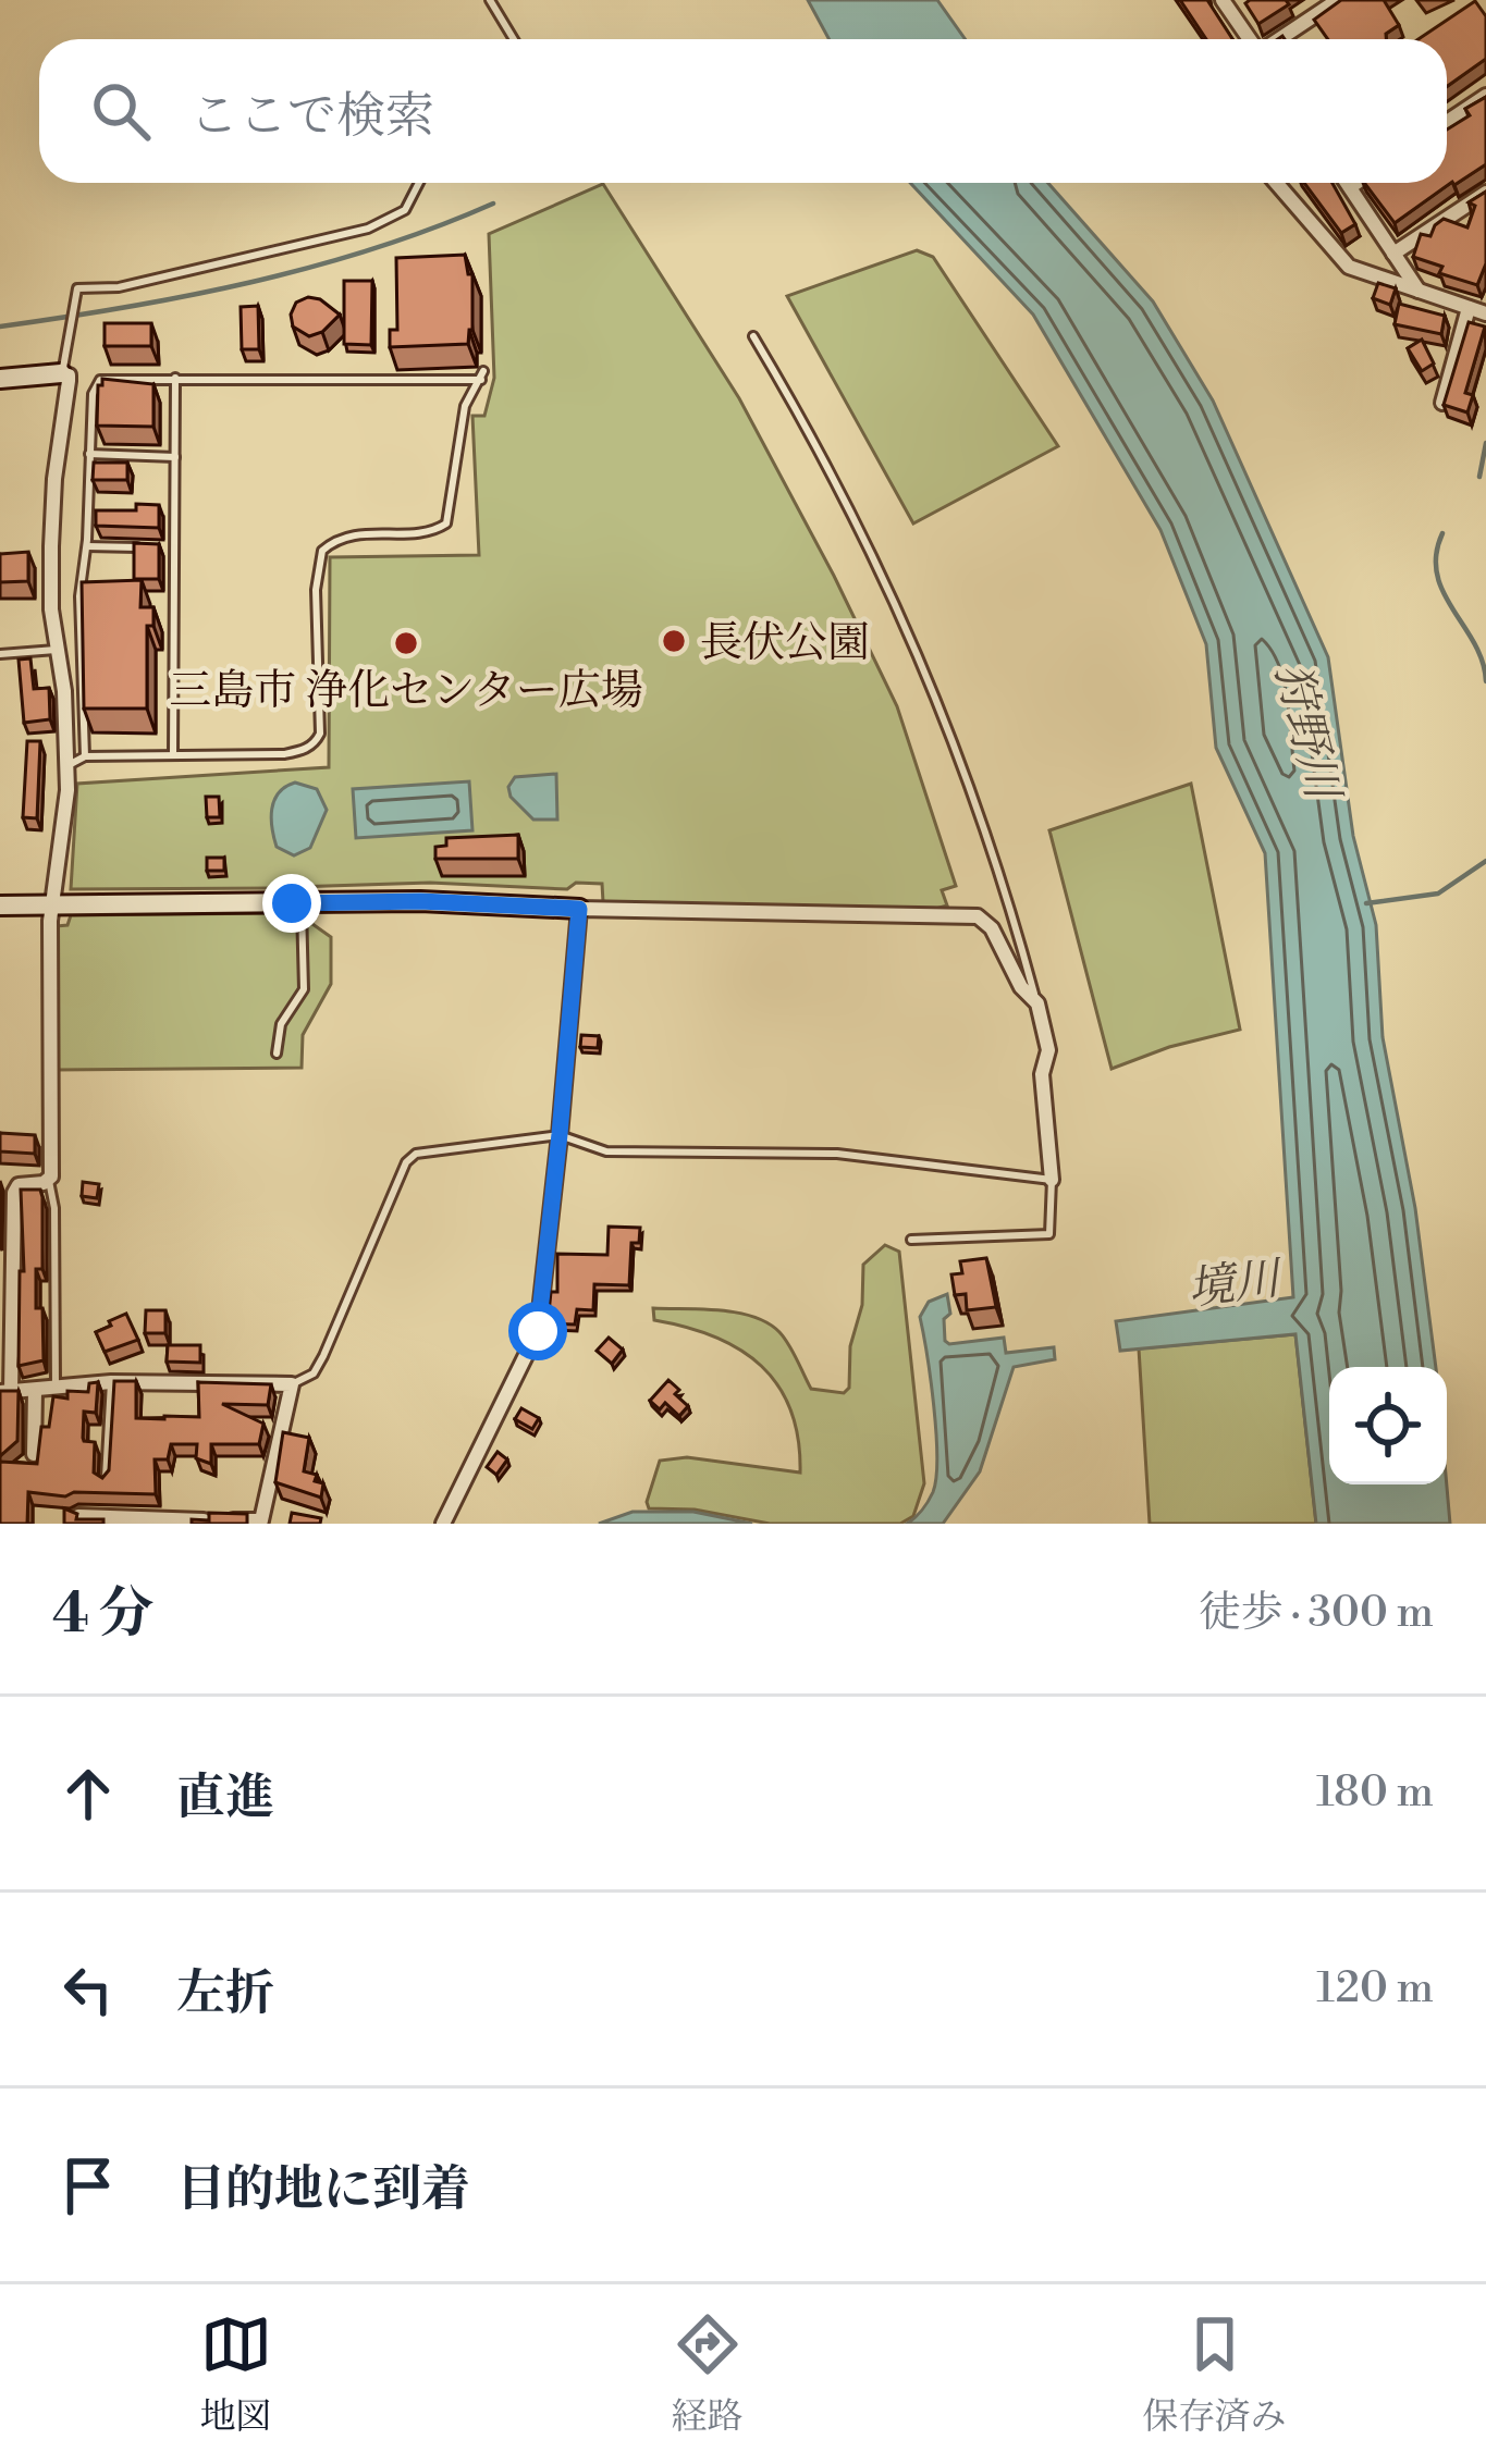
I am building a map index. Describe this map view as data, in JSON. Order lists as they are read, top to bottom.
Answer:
{
  "water": ["狩野川", "境川"],
  "places": ["長伏公園", "三島市 浄化センター広場"],
  "page": {
    "search": "ここで検索",
    "heading": ["4 分", "徒歩 · 300 m"],
    "list": [
      ["直進", "180 m"],
      ["左折", "120 m"],
      "目的地に到着"
    ],
    "nav": ["地図", "経路", "保存済み"]
  }
}
